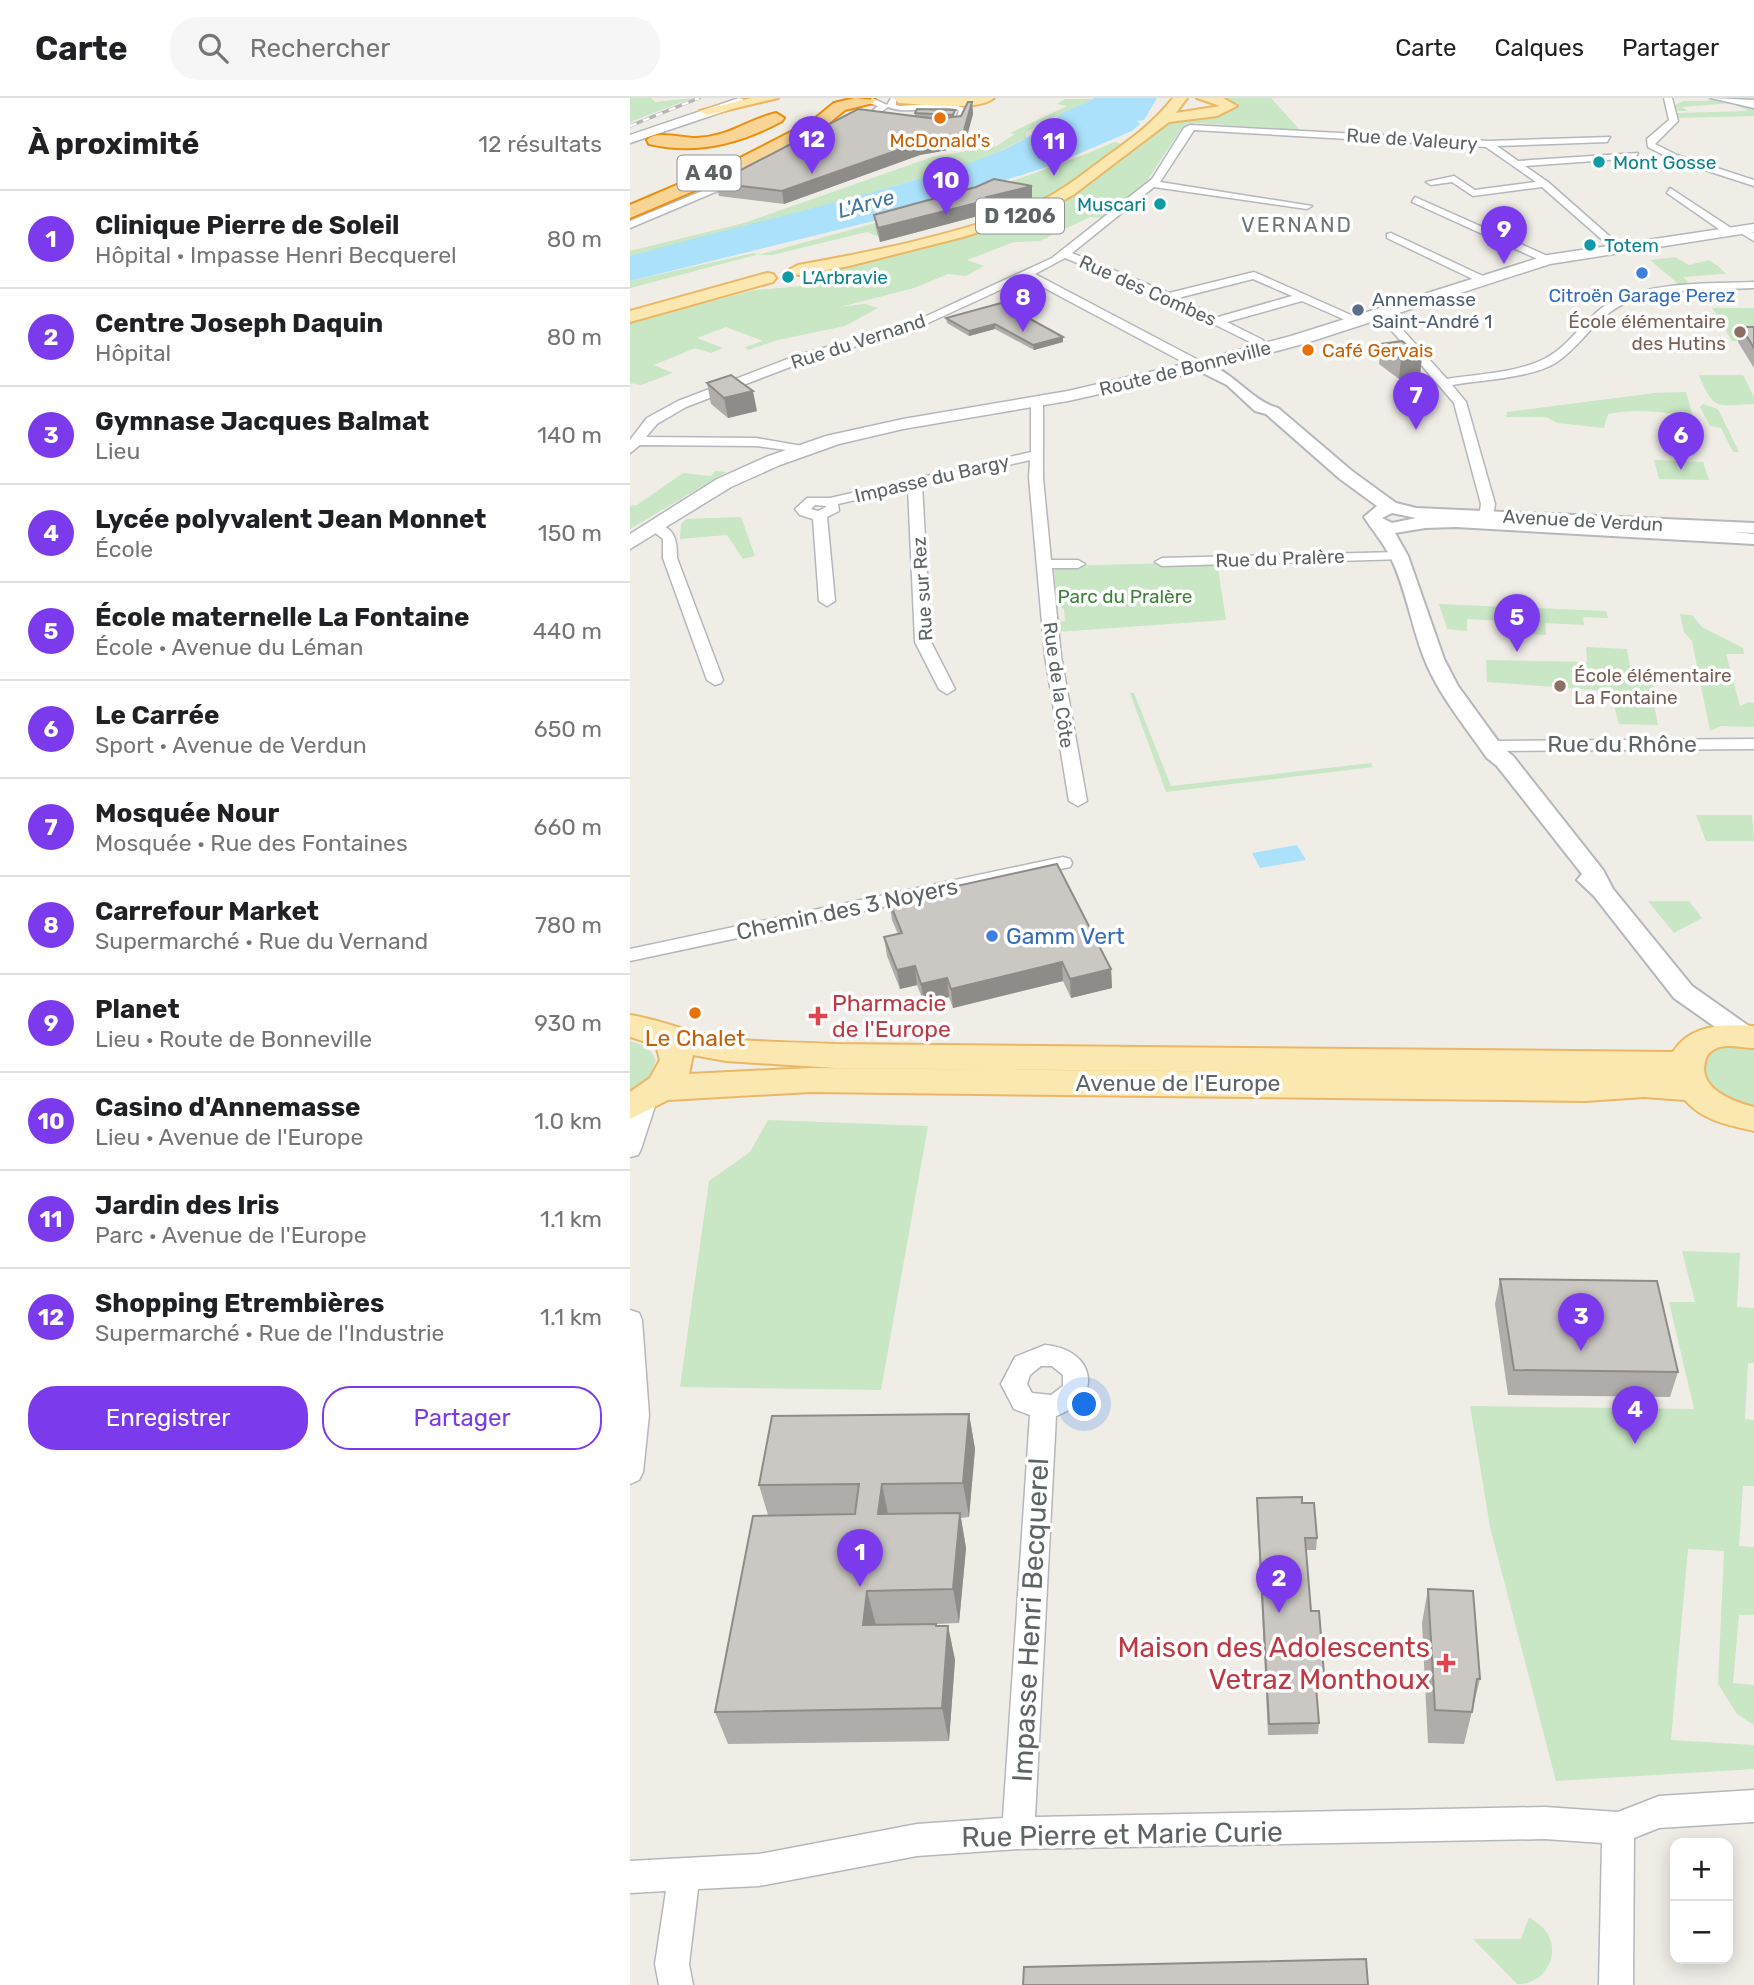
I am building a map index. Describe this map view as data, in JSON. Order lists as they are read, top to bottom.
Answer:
{
  "streets": {
    "highway": ["A 40"],
    "main road": ["D 1206", "Route de Bonneville", "Avenue de l'Europe"],
    "street": [
      "Rue de Valeury",
      "Rue des Combes",
      "Rue du Vernand",
      "Impasse du Bargy",
      "Avenue de Verdun",
      "Rue du Pralère",
      "Rue sur Rez",
      "Rue de la Côte",
      "Rue du Rhône",
      "Chemin des 3 Noyers",
      "Impasse Henri Becquerel",
      "Rue Pierre et Marie Curie"
    ]
  },
  "crossings": [
    ["Rue de Valeury", "Rue du Vernand"],
    ["Rue de Valeury", "Route de Bonneville"],
    ["Rue des Combes", "Rue du Vernand"],
    ["Rue des Combes", "Route de Bonneville"],
    ["Route de Bonneville", "Rue de la Côte"],
    ["Impasse du Bargy", "Rue sur Rez"],
    ["Impasse du Bargy", "Rue de la Côte"],
    ["Impasse Henri Becquerel", "Rue Pierre et Marie Curie"]
  ],
  "districts": ["VERNAND"],
  "water": ["L'Arve"],
  "parks": ["Parc du Pralère"],
  "places": {
    "other": [
      "McDonald's",
      "Mont Gosse",
      "Muscari",
      "Totem",
      "Citroën Garage Perez",
      "L’Arbravie",
      "Annemasse Saint-André 1",
      "École élémentaire des Hutins",
      "Café Gervais",
      "École élémentaire La Fontaine",
      "Gamm Vert",
      "Le Chalet"
    ],
    "health": ["Pharmacie de l'Europe", "Maison des Adolescents Vetraz Monthoux"]
  },
  "page": {
    "header": "Carte",
    "search": "Rechercher",
    "nav": ["Carte", "Calques", "Partager"],
    "heading": ["À proximité", "12 résultats"],
    "pins": [
      "12",
      "11",
      "10",
      "9",
      "8",
      "7",
      "6",
      "5",
      "3",
      "4",
      "1",
      "2"
    ],
    "list": [
      {
        "mark": "1",
        "name": "Clinique Pierre de Soleil",
        "note": "Hôpital · Impasse Henri Becquerel",
        "value": "80 m"
      },
      {
        "mark": "2",
        "name": "Centre Joseph Daquin",
        "note": "Hôpital",
        "value": "80 m"
      },
      {
        "mark": "3",
        "name": "Gymnase Jacques Balmat",
        "note": "Lieu",
        "value": "140 m"
      },
      {
        "mark": "4",
        "name": "Lycée polyvalent Jean Monnet",
        "note": "École",
        "value": "150 m"
      },
      {
        "mark": "5",
        "name": "École maternelle La Fontaine",
        "note": "École · Avenue du Léman",
        "value": "440 m"
      },
      {
        "mark": "6",
        "name": "Le Carrée",
        "note": "Sport · Avenue de Verdun",
        "value": "650 m"
      },
      {
        "mark": "7",
        "name": "Mosquée Nour",
        "note": "Mosquée · Rue des Fontaines",
        "value": "660 m"
      },
      {
        "mark": "8",
        "name": "Carrefour Market",
        "note": "Supermarché · Rue du Vernand",
        "value": "780 m"
      },
      {
        "mark": "9",
        "name": "Planet",
        "note": "Lieu · Route de Bonneville",
        "value": "930 m"
      },
      {
        "mark": "10",
        "name": "Casino d'Annemasse",
        "note": "Lieu · Avenue de l'Europe",
        "value": "1.0 km"
      },
      {
        "mark": "11",
        "name": "Jardin des Iris",
        "note": "Parc · Avenue de l'Europe",
        "value": "1.1 km"
      },
      {
        "mark": "12",
        "name": "Shopping Etrembières",
        "note": "Supermarché · Rue de l'Industrie",
        "value": "1.1 km"
      }
    ],
    "buttons": ["Enregistrer", "Partager"],
    "map_buttons": ["+", "−"]
  }
}
